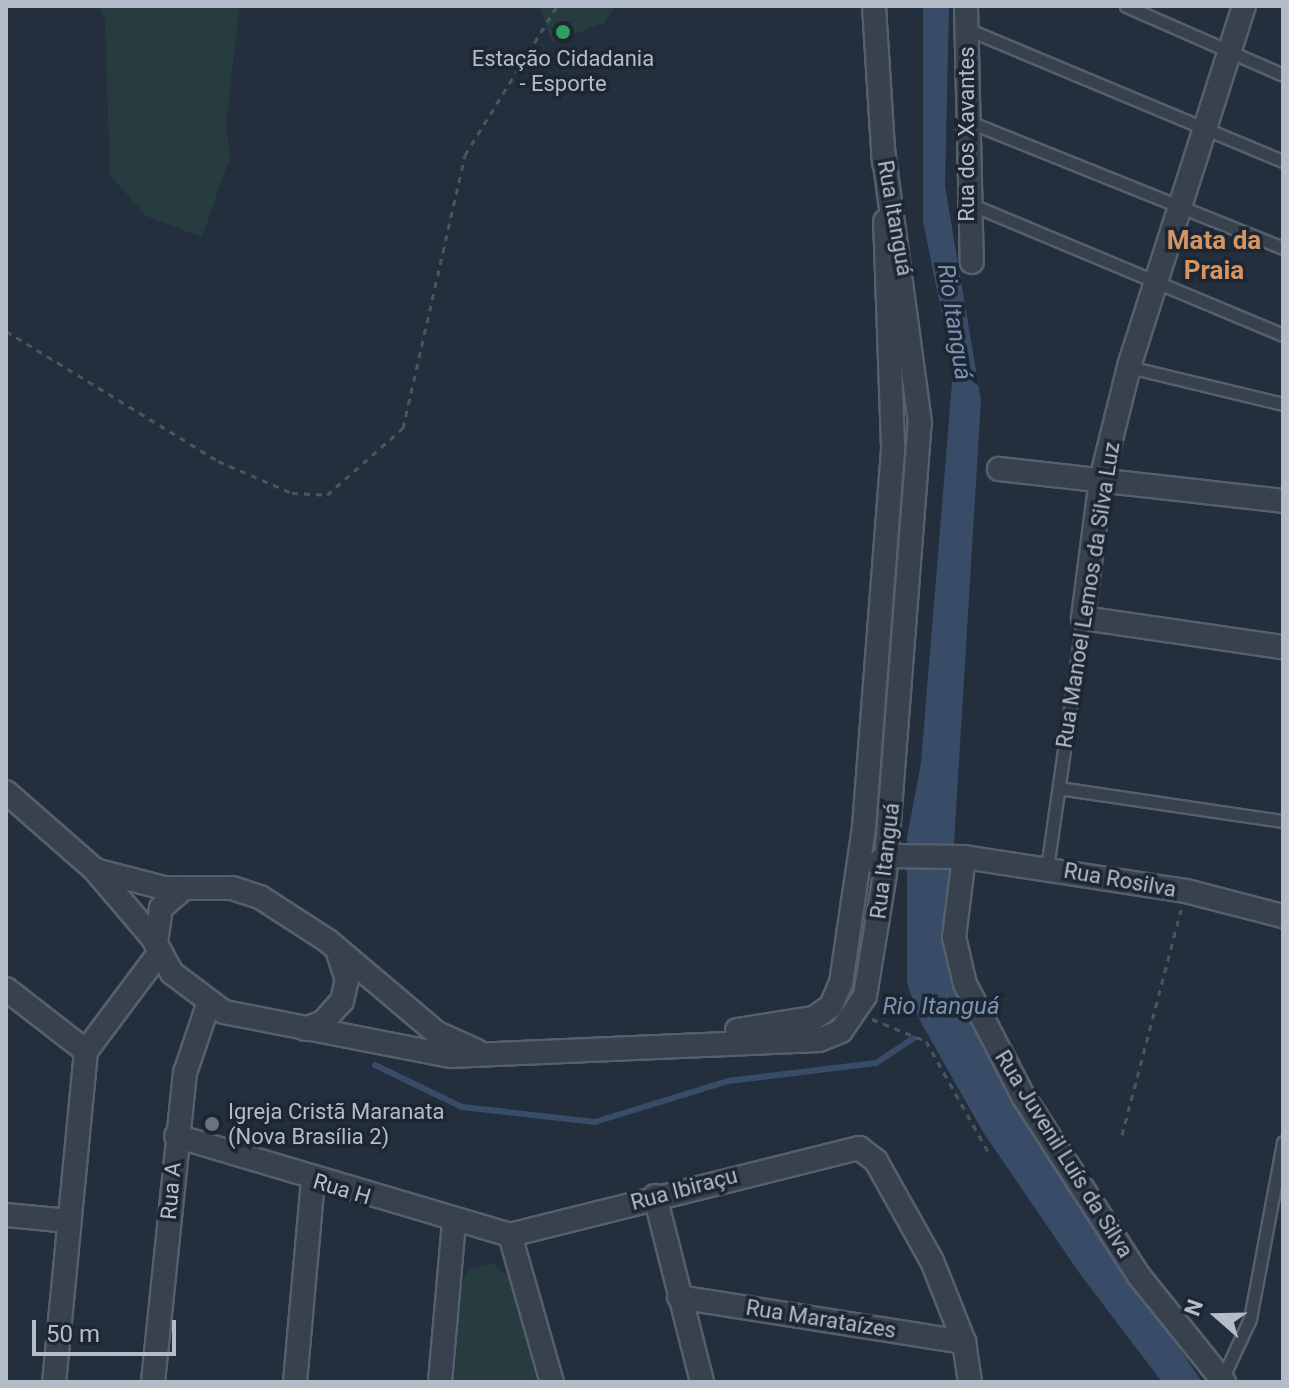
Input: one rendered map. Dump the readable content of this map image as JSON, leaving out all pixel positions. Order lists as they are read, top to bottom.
{
  "streets": {
    "street": [
      "Rua dos Xavantes",
      "Rua Itanguá",
      "Rua Manoel Lemos da Silva Luz",
      "Rua Rosilva",
      "Rua Juvenil Luís da Silva",
      "Rua H",
      "Rua Ibiraçu",
      "Rua A",
      "Rua Marataízes"
    ]
  },
  "crossings": [
    ["Rua Itanguá", "Rua Rosilva"],
    ["Rua Itanguá", "Rua A"],
    ["Rua Manoel Lemos da Silva Luz", "Rua Rosilva"],
    ["Rua Rosilva", "Rua Juvenil Luís da Silva"],
    ["Rua H", "Rua Ibiraçu"],
    ["Rua H", "Rua A"],
    ["Rua Ibiraçu", "Rua Marataízes"]
  ],
  "districts": ["Mata da Praia"],
  "water": ["Rio Itanguá"],
  "places": ["Estação Cidadania - Esporte", "Igreja Cristã Maranata (Nova Brasília 2)"],
  "scale_bar": "50 m",
  "north": "left"
}
